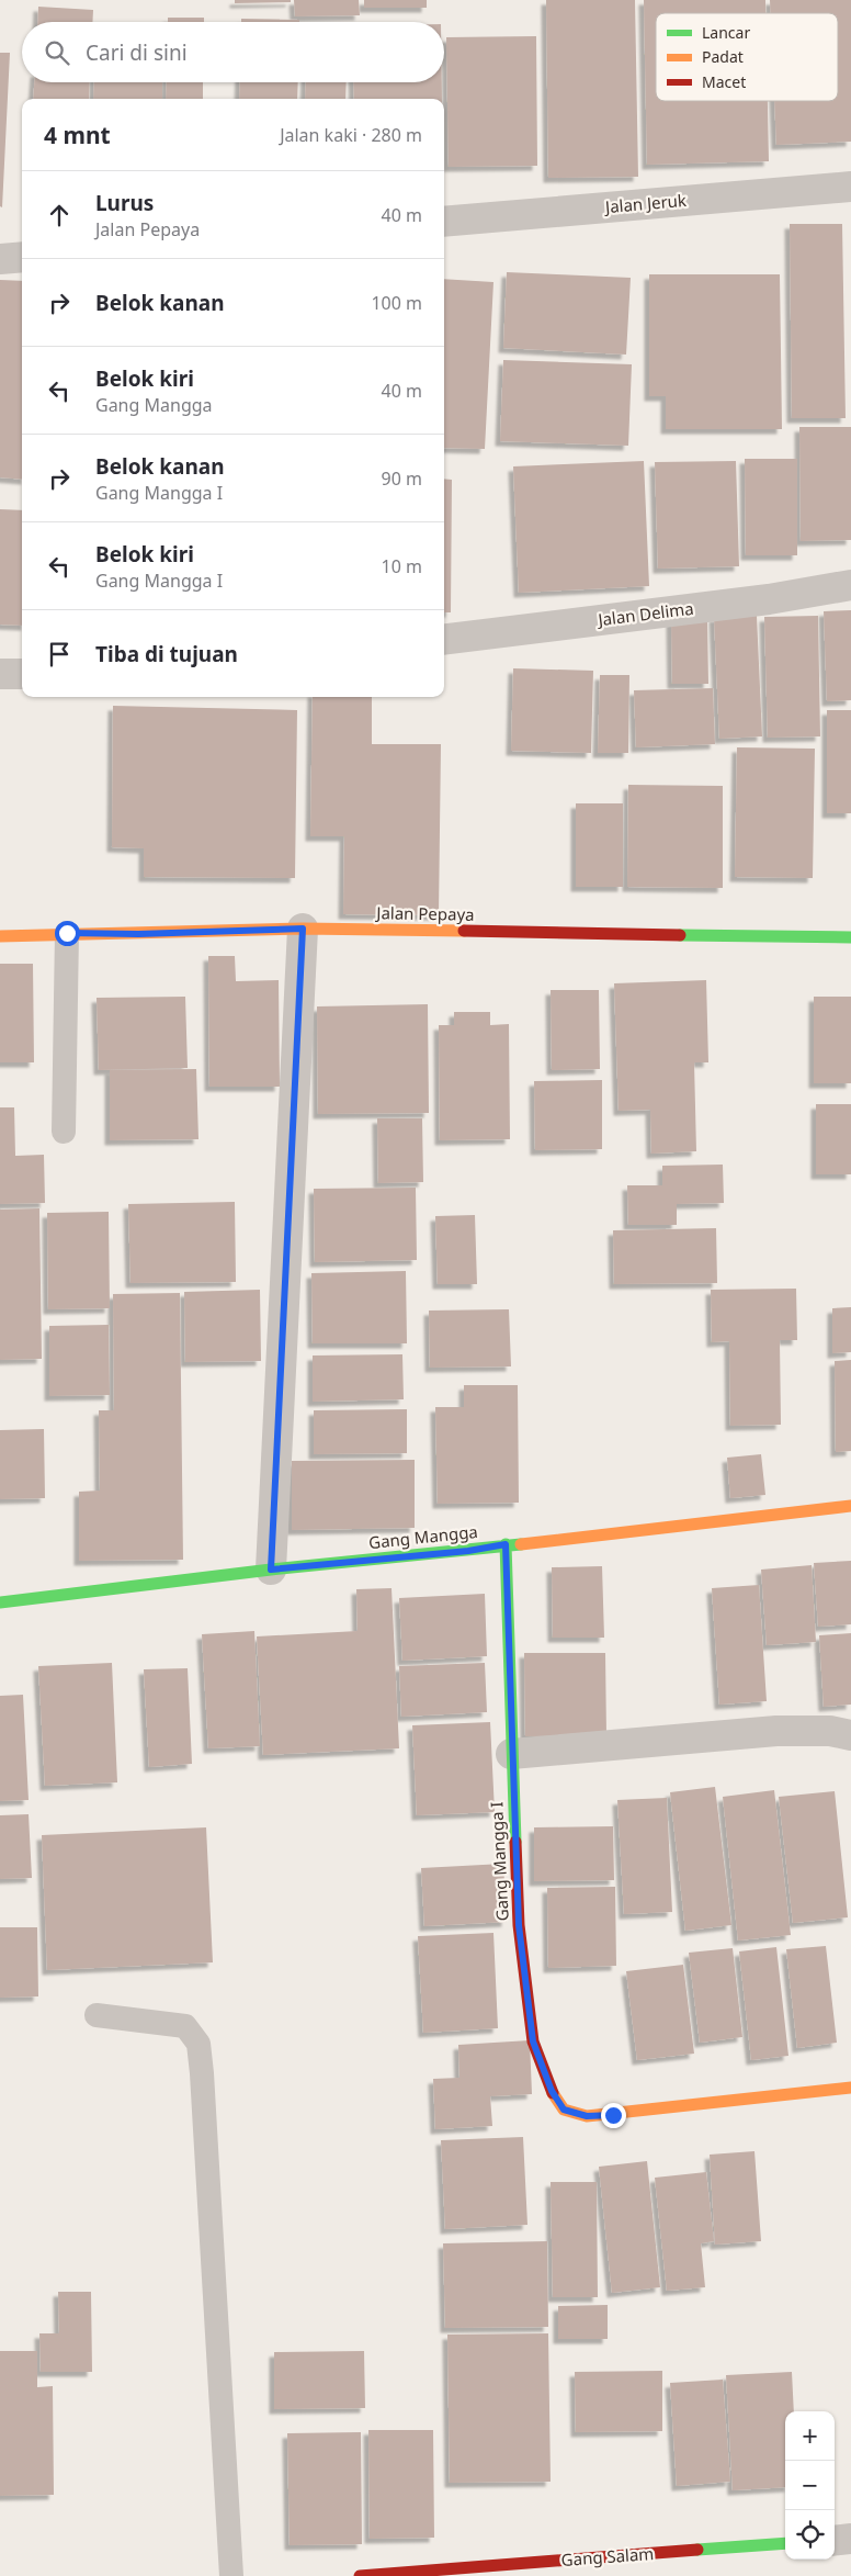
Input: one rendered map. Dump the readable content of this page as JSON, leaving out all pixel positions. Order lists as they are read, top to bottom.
{
  "streets": {
    "street": [
      "Jalan Jeruk",
      "Jalan Delima",
      "Jalan Pepaya",
      "Gang Mangga",
      "Gang Mangga I",
      "Gang Salam"
    ]
  },
  "crossings": [
    ["Gang Mangga", "Gang Mangga I"]
  ],
  "legend": ["Lancar", "Padat", "Macet"],
  "page": {
    "search": "Cari di sini",
    "heading": ["4 mnt", "Jalan kaki · 280 m"],
    "list": [
      ["Lurus", "Jalan Pepaya", "40 m"],
      ["Belok kanan", "100 m"],
      ["Belok kiri", "Gang Mangga", "40 m"],
      ["Belok kanan", "Gang Mangga I", "90 m"],
      ["Belok kiri", "Gang Mangga I", "10 m"],
      "Tiba di tujuan"
    ],
    "map_buttons": ["+", "−"]
  }
}
